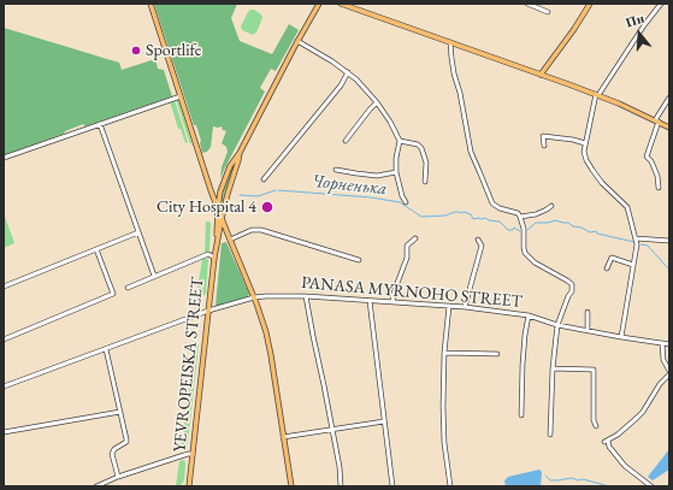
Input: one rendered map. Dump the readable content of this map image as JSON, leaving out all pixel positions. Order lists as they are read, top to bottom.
{
  "streets": {
    "main road": ["YEVROPEISKA STREET"],
    "street": ["PANASA MYRNOHO STREET"]
  },
  "crossings": [
    ["PANASA MYRNOHO STREET", "YEVROPEISKA STREET"]
  ],
  "water": ["Чорненька"],
  "places": ["Sportlife", "City Hospital 4"],
  "north": "top"
}
